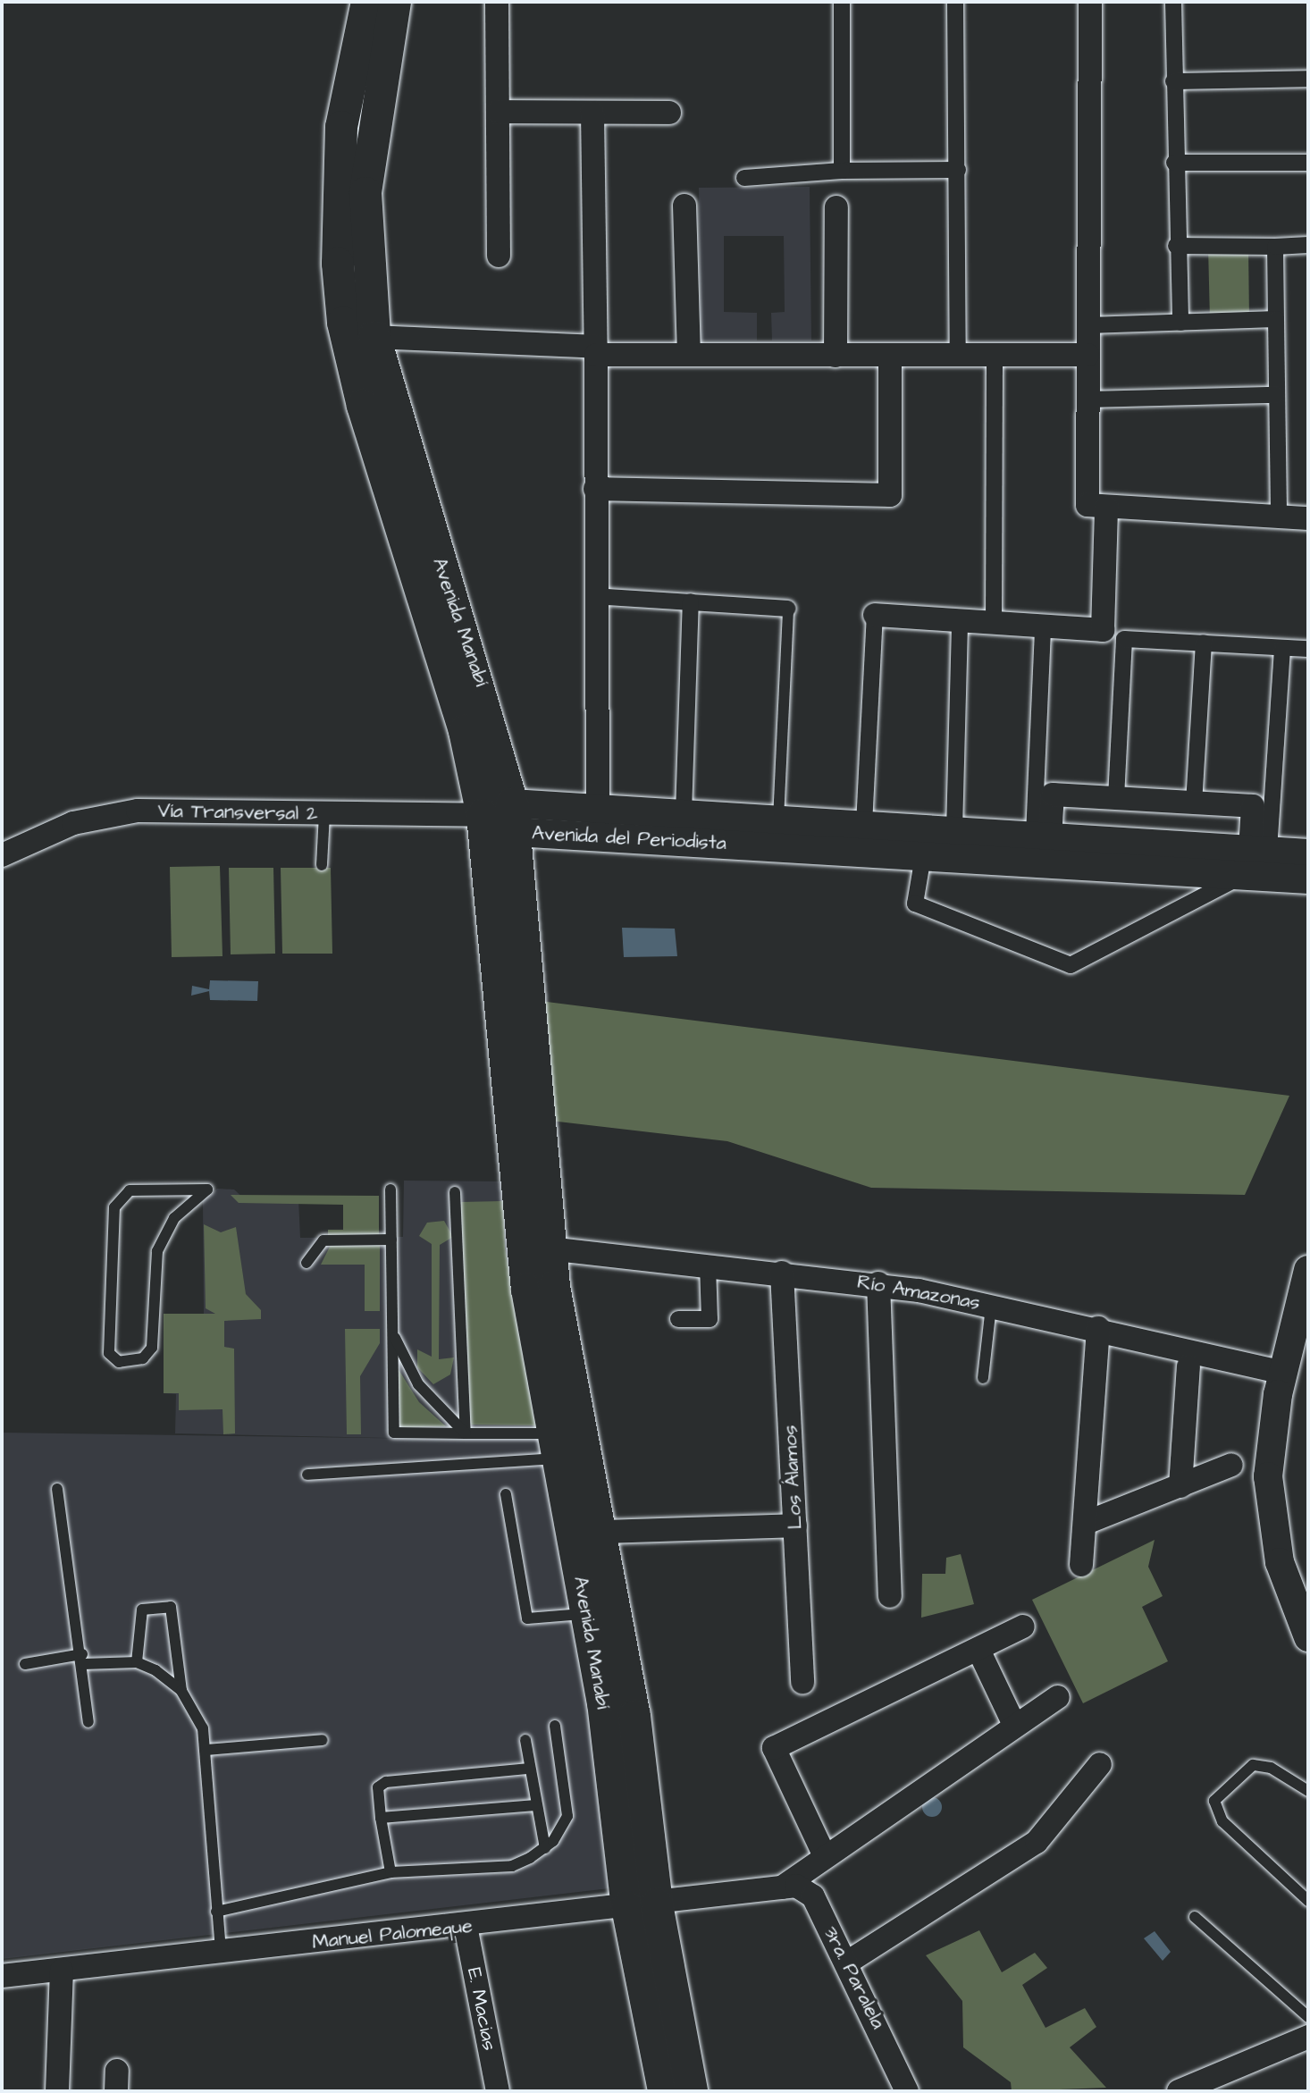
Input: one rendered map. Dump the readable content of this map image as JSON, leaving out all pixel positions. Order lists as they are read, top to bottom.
{
  "streets": {
    "main road": ["Avenida Manabí"],
    "street": [
      "Vía Transversal 2",
      "Avenida del Periodista",
      "Río Amazonas",
      "Los Álamos",
      "Manuel Palomeque",
      "3ra. Paralela",
      "E. Macias"
    ]
  },
  "crossings": [
    ["Avenida Manabí", "Vía Transversal 2"],
    ["Avenida Manabí", "Avenida del Periodista"],
    ["Avenida Manabí", "Río Amazonas"],
    ["Avenida Manabí", "Manuel Palomeque"],
    ["Vía Transversal 2", "Avenida del Periodista"],
    ["Río Amazonas", "Los Álamos"],
    ["Manuel Palomeque", "3ra. Paralela"],
    ["Manuel Palomeque", "E. Macias"]
  ]
}
